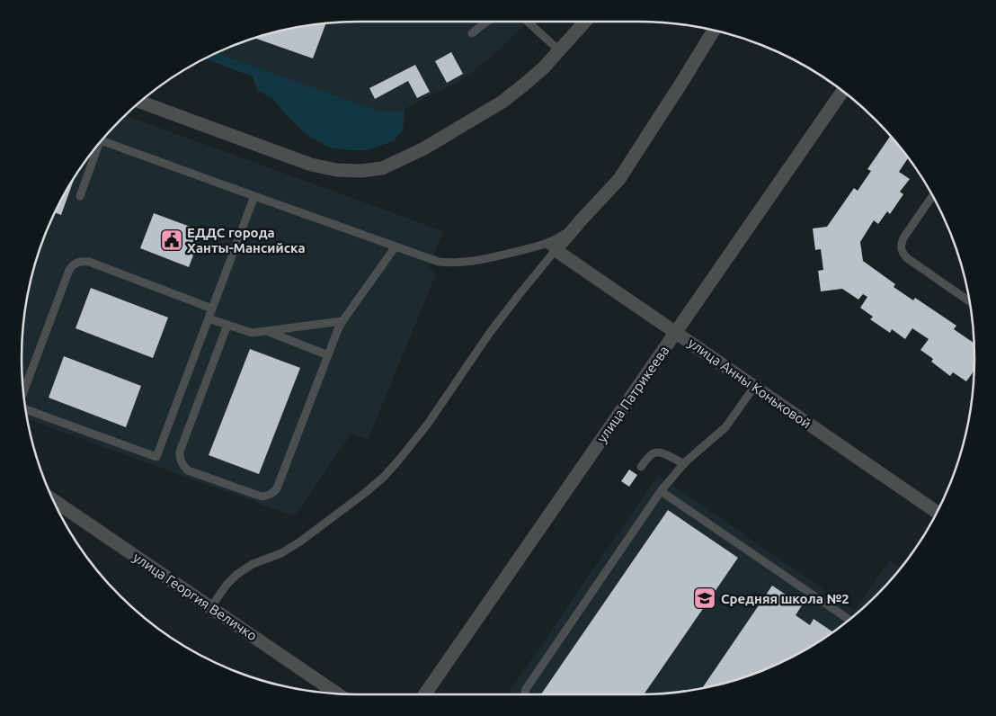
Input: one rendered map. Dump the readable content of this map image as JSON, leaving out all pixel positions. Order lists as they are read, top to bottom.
{
  "streets": {
    "street": ["улица Анны Коньковой", "улица Патрикеева", "улица Георгия Величко"]
  },
  "crossings": [
    ["улица Анны Коньковой", "улица Патрикеева"]
  ],
  "places": {
    "public building": ["ЕДДС города Ханты-Мансийска"],
    "school or university": ["Средняя школа №2"]
  }
}
